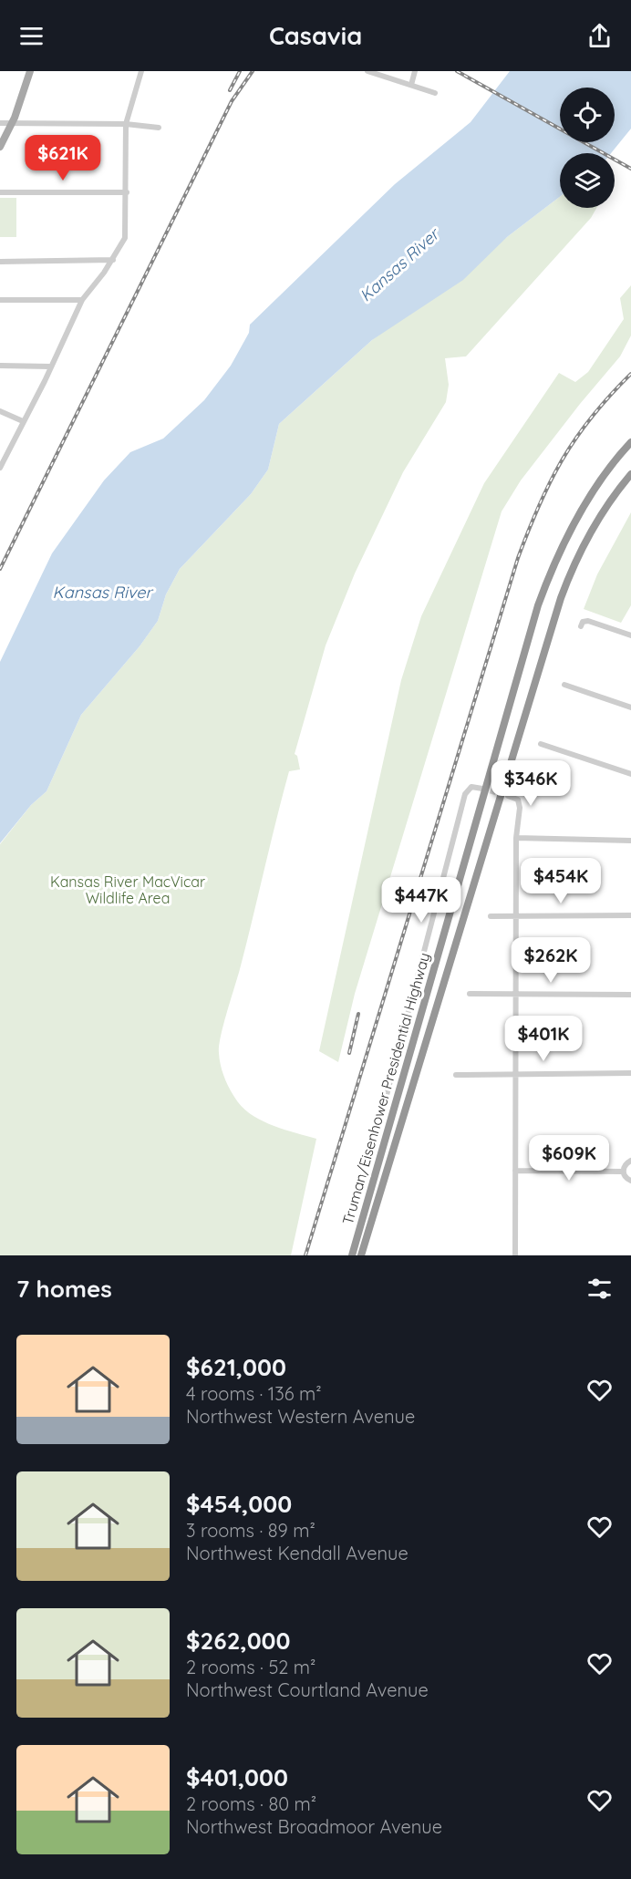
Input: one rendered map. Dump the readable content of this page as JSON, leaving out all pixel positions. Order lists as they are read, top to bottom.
{
  "streets": {
    "highway": ["Truman/Eisenhower Presidential Highway"]
  },
  "water": ["Kansas River"],
  "parks": ["Kansas River MacVicar Wildlife Area"],
  "page": {
    "header": "Casavia",
    "price": [
      "$621K",
      "$346K",
      "$454K",
      "$447K",
      "$262K",
      "$401K",
      "$609K"
    ],
    "heading": "7 homes",
    "list": [
      {
        "name": "$621,000",
        "note": "4 rooms · 136 m² · Northwest Western Avenue"
      },
      {
        "name": "$454,000",
        "note": "3 rooms · 89 m² · Northwest Kendall Avenue"
      },
      {
        "name": "$262,000",
        "note": "2 rooms · 52 m² · Northwest Courtland Avenue"
      },
      {
        "name": "$401,000",
        "note": "2 rooms · 80 m² · Northwest Broadmoor Avenue"
      }
    ]
  }
}
